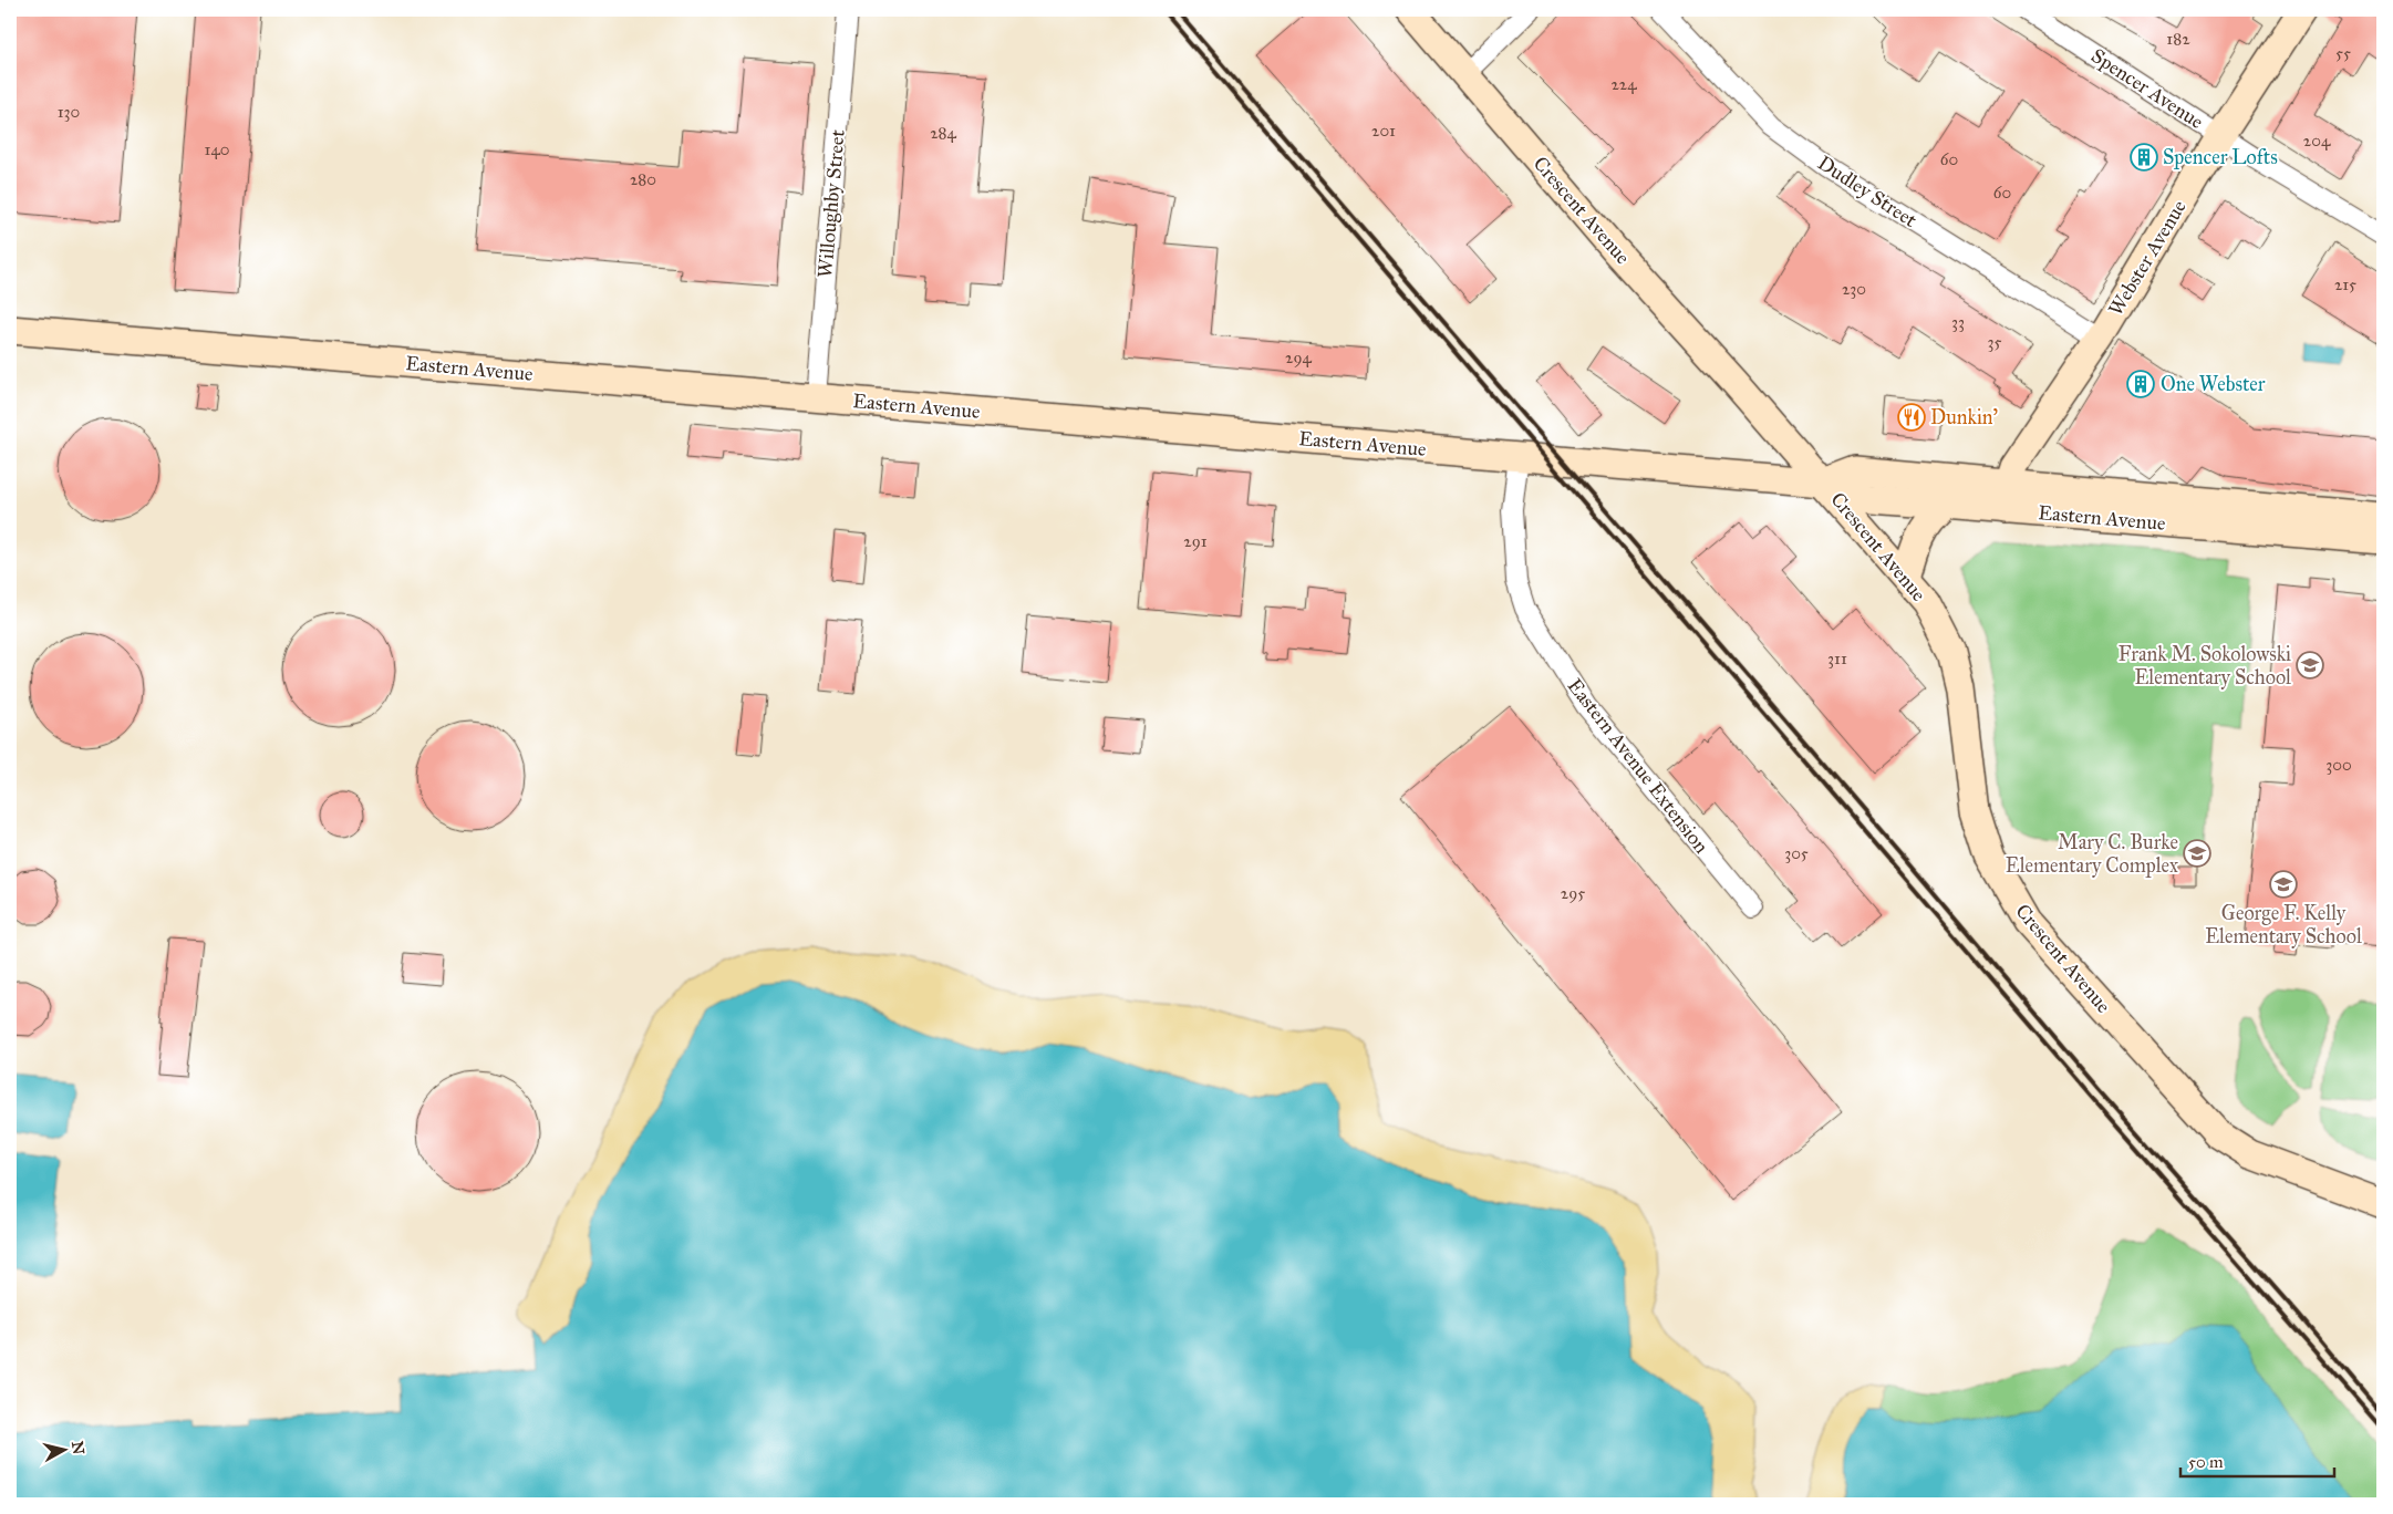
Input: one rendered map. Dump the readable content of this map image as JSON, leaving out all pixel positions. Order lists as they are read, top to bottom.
{
  "streets": {
    "main road": ["Crescent Avenue", "Webster Avenue", "Eastern Avenue"],
    "street": [
      "Spencer Avenue",
      "Dudley Street",
      "Willoughby Street",
      "Eastern Avenue Extension"
    ]
  },
  "crossings": [
    ["Spencer Avenue", "Webster Avenue"],
    ["Dudley Street", "Webster Avenue"],
    ["Willoughby Street", "Eastern Avenue"],
    ["Crescent Avenue", "Eastern Avenue"],
    ["Webster Avenue", "Eastern Avenue"],
    ["Eastern Avenue", "Eastern Avenue Extension"]
  ],
  "places": {
    "building": ["Spencer Lofts", "One Webster"],
    "restaurant": ["Dunkin'"],
    "school or university": ["Frank M. Sokolowski Elementary School", "Mary C. Burke Elementary Complex", "George F. Kelly Elementary School"]
  },
  "house_numbers": [
    "182",
    "55",
    "224",
    "130",
    "201",
    "284",
    "204",
    "140",
    "60",
    "280",
    "60",
    "215",
    "230",
    "33",
    "35",
    "294",
    "291",
    "311",
    "300",
    "305",
    "295"
  ],
  "scale_bar": "50 m",
  "north": "right"
}
